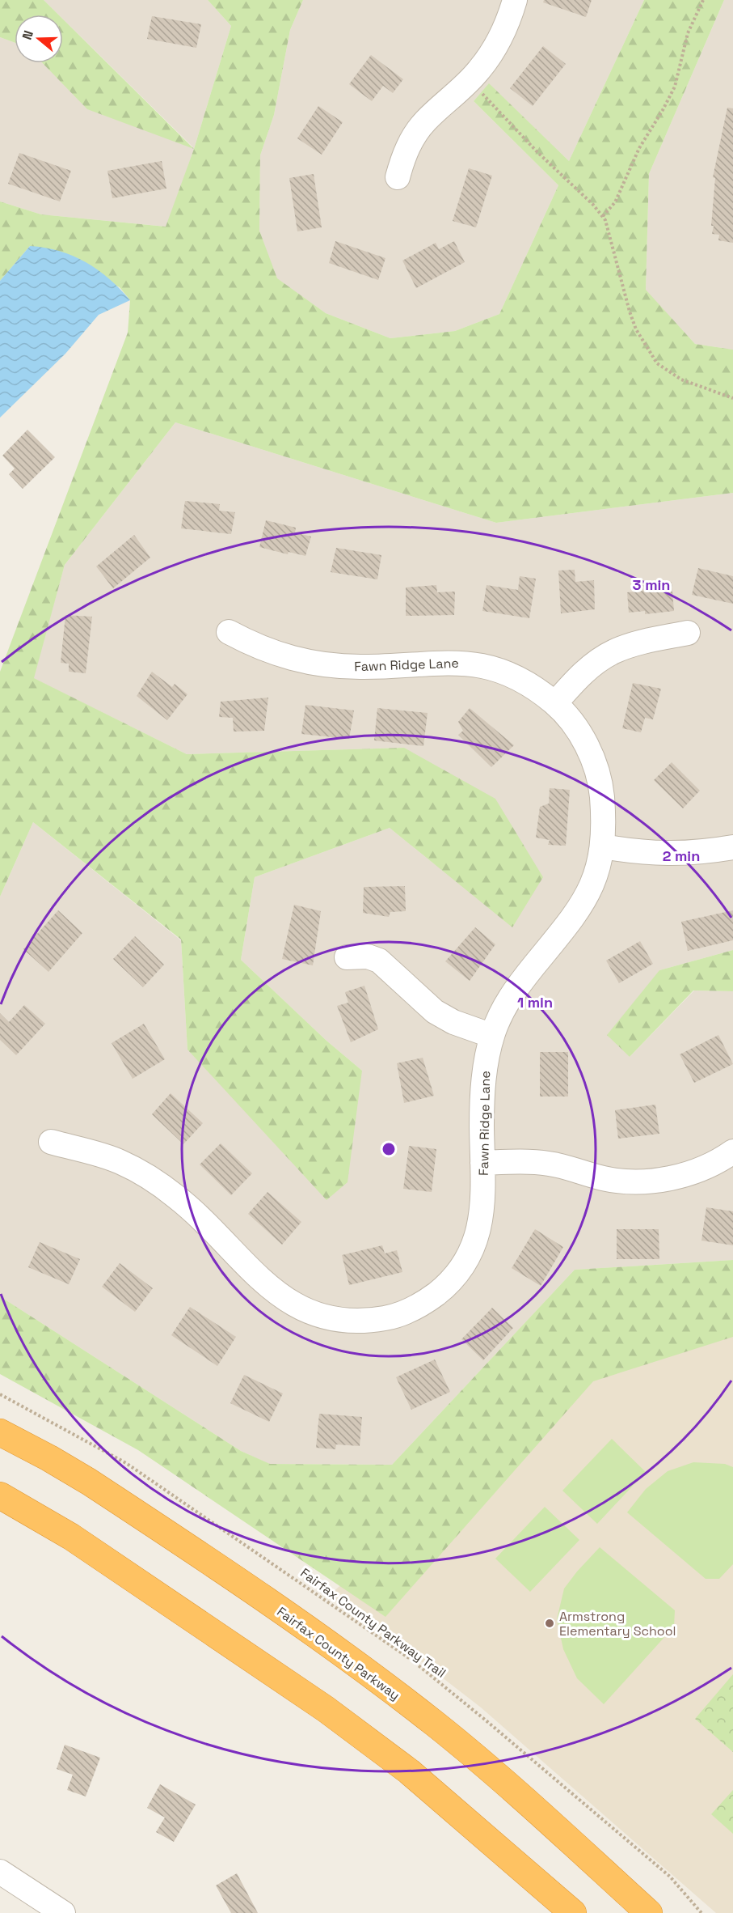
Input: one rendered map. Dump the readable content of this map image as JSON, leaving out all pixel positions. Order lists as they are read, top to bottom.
{
  "streets": {
    "highway": ["Fairfax County Parkway"],
    "street": ["Fawn Ridge Lane"],
    "path": ["Fairfax County Parkway Trail"]
  },
  "places": ["Armstrong Elementary School"],
  "north": "left",
  "rings": ["3 min", "2 min", "1 min"]
}
